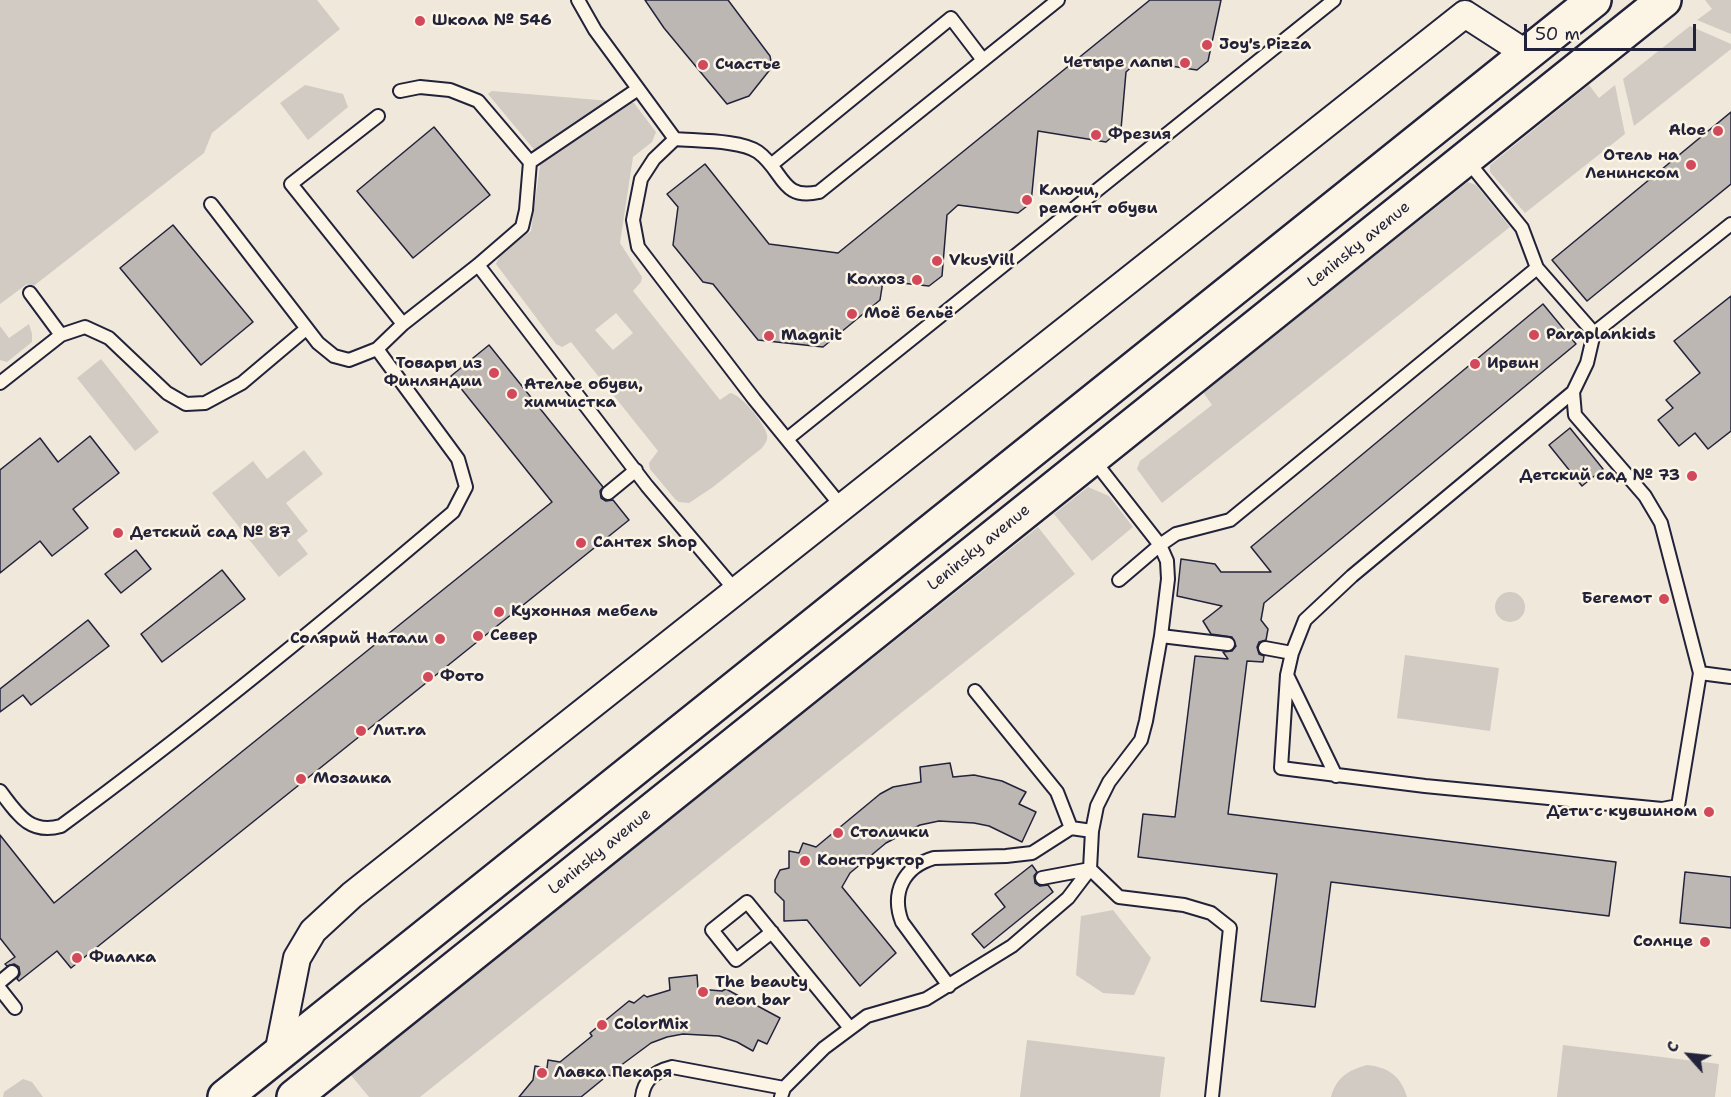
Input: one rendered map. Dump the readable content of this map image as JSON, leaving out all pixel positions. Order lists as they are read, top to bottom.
{
  "streets": {
    "main road": ["Leninsky avenue"]
  },
  "places": [
    "Школа № 546",
    "Joy's Pizza",
    "Четыре лапы",
    "Счастье",
    "Aloe",
    "Фрезия",
    "Отель на Ленинском",
    "Ключи, ремонт обуви",
    "VkusVill",
    "Колхоз",
    "Моё бельё",
    "Paraplankids",
    "Magnit",
    "Ирвин",
    "Товары из Финляндии",
    "Ателье обуви, химчистка",
    "Детский сад № 73",
    "Детский сад № 87",
    "Сантех Shop",
    "Бегемот",
    "Кухонная мебель",
    "Север",
    "Солярий Натали",
    "Фото",
    "Лит.ra",
    "Мозаика",
    "Дети с кувшином",
    "Столички",
    "Конструктор",
    "Солнце",
    "Фиалка",
    "The beauty neon bar",
    "ColorMix",
    "Лавка Пекаря"
  ],
  "scale_bar": "50 m",
  "north": "top left"
}
